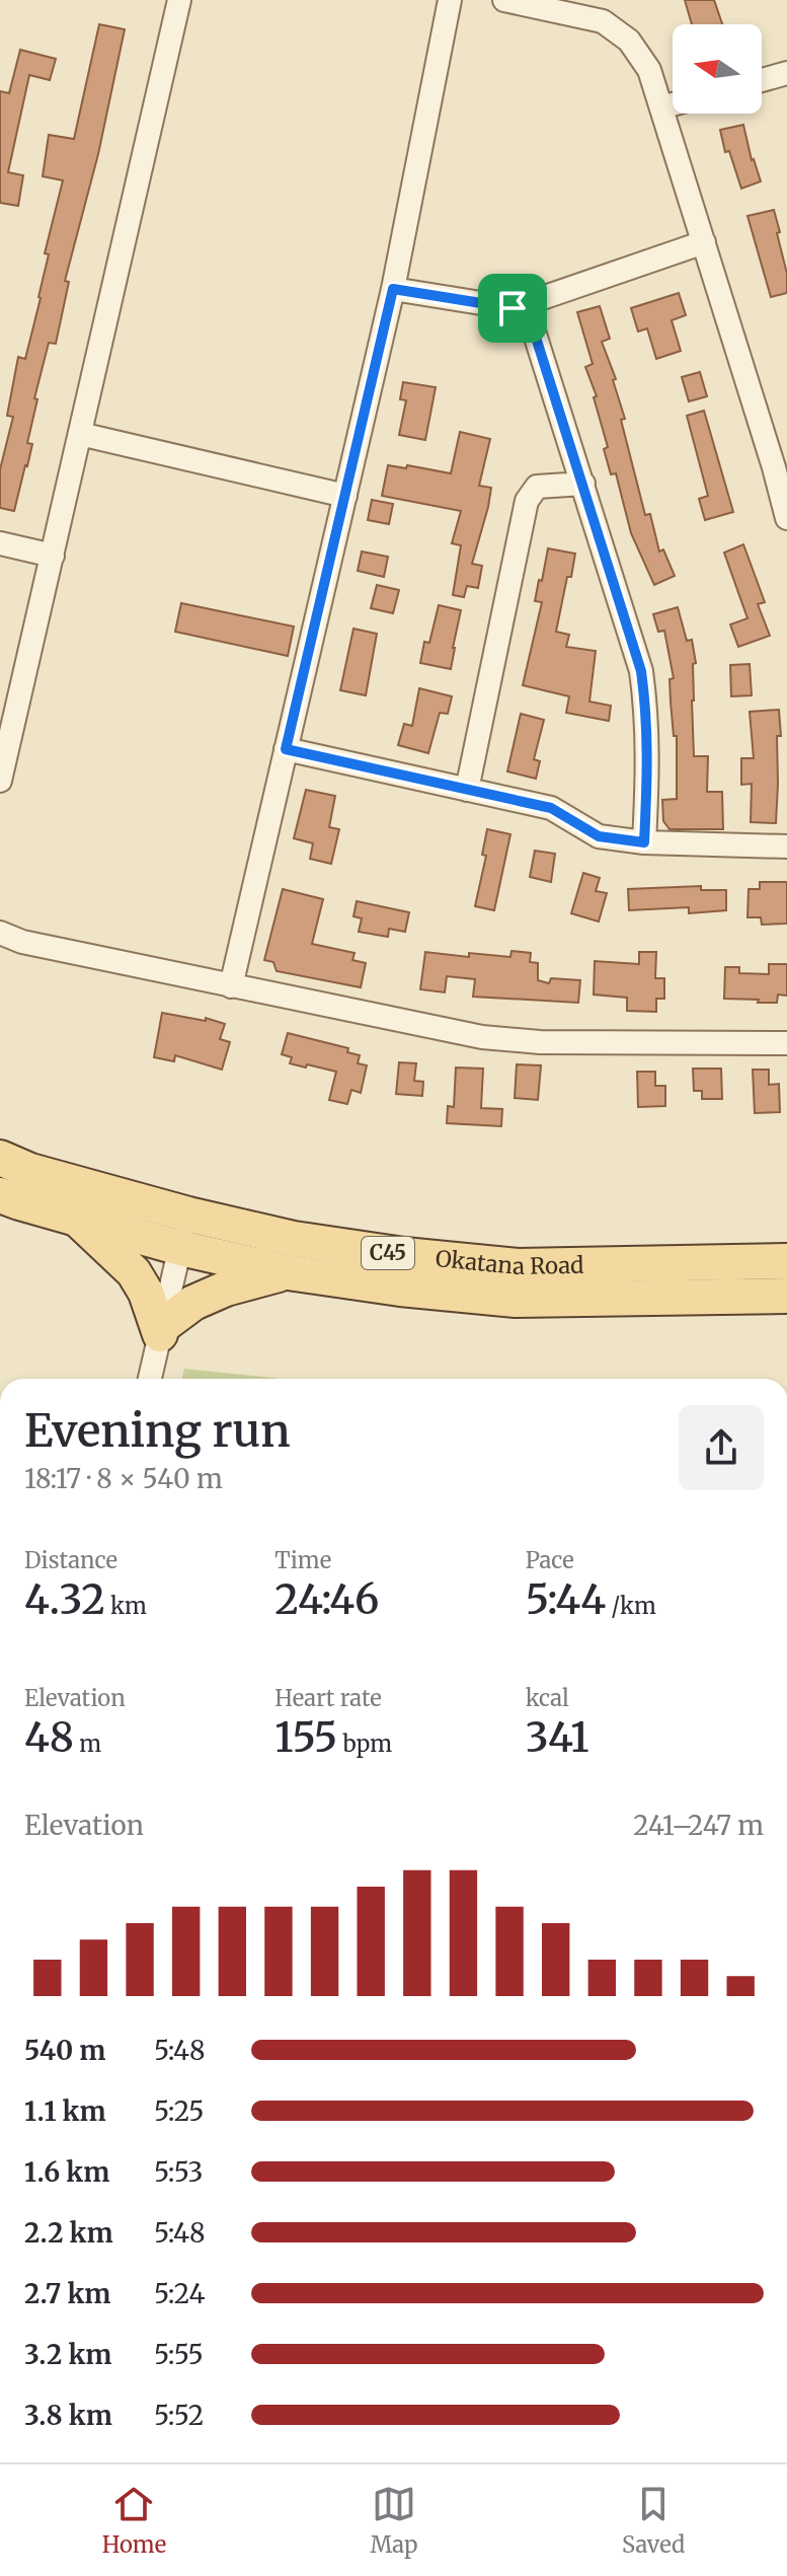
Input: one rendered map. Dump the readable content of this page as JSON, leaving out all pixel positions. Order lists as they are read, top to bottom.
{
  "streets": {
    "main road": ["C45", "Okatana Road"]
  },
  "north": "left",
  "page": {
    "heading": ["Evening run", "18:17 · 8 × 540 m"],
    "stats": [
      ["Distance", "4.32 km"],
      ["Time", "24:46"],
      ["Pace", "5:44 /km"],
      ["Elevation", "48 m"],
      ["Heart rate", "155 bpm"],
      ["kcal", "341"]
    ],
    "chart": ["Elevation", "241–247 m"],
    "list": [
      {
        "name": "540 m",
        "note": "5:48"
      },
      {
        "name": "1.1 km",
        "note": "5:25"
      },
      {
        "name": "1.6 km",
        "note": "5:53"
      },
      {
        "name": "2.2 km",
        "note": "5:48"
      },
      {
        "name": "2.7 km",
        "note": "5:24"
      },
      {
        "name": "3.2 km",
        "note": "5:55"
      },
      {
        "name": "3.8 km",
        "note": "5:52"
      }
    ],
    "tabs": ["Home", "Map", "Saved"]
  }
}
